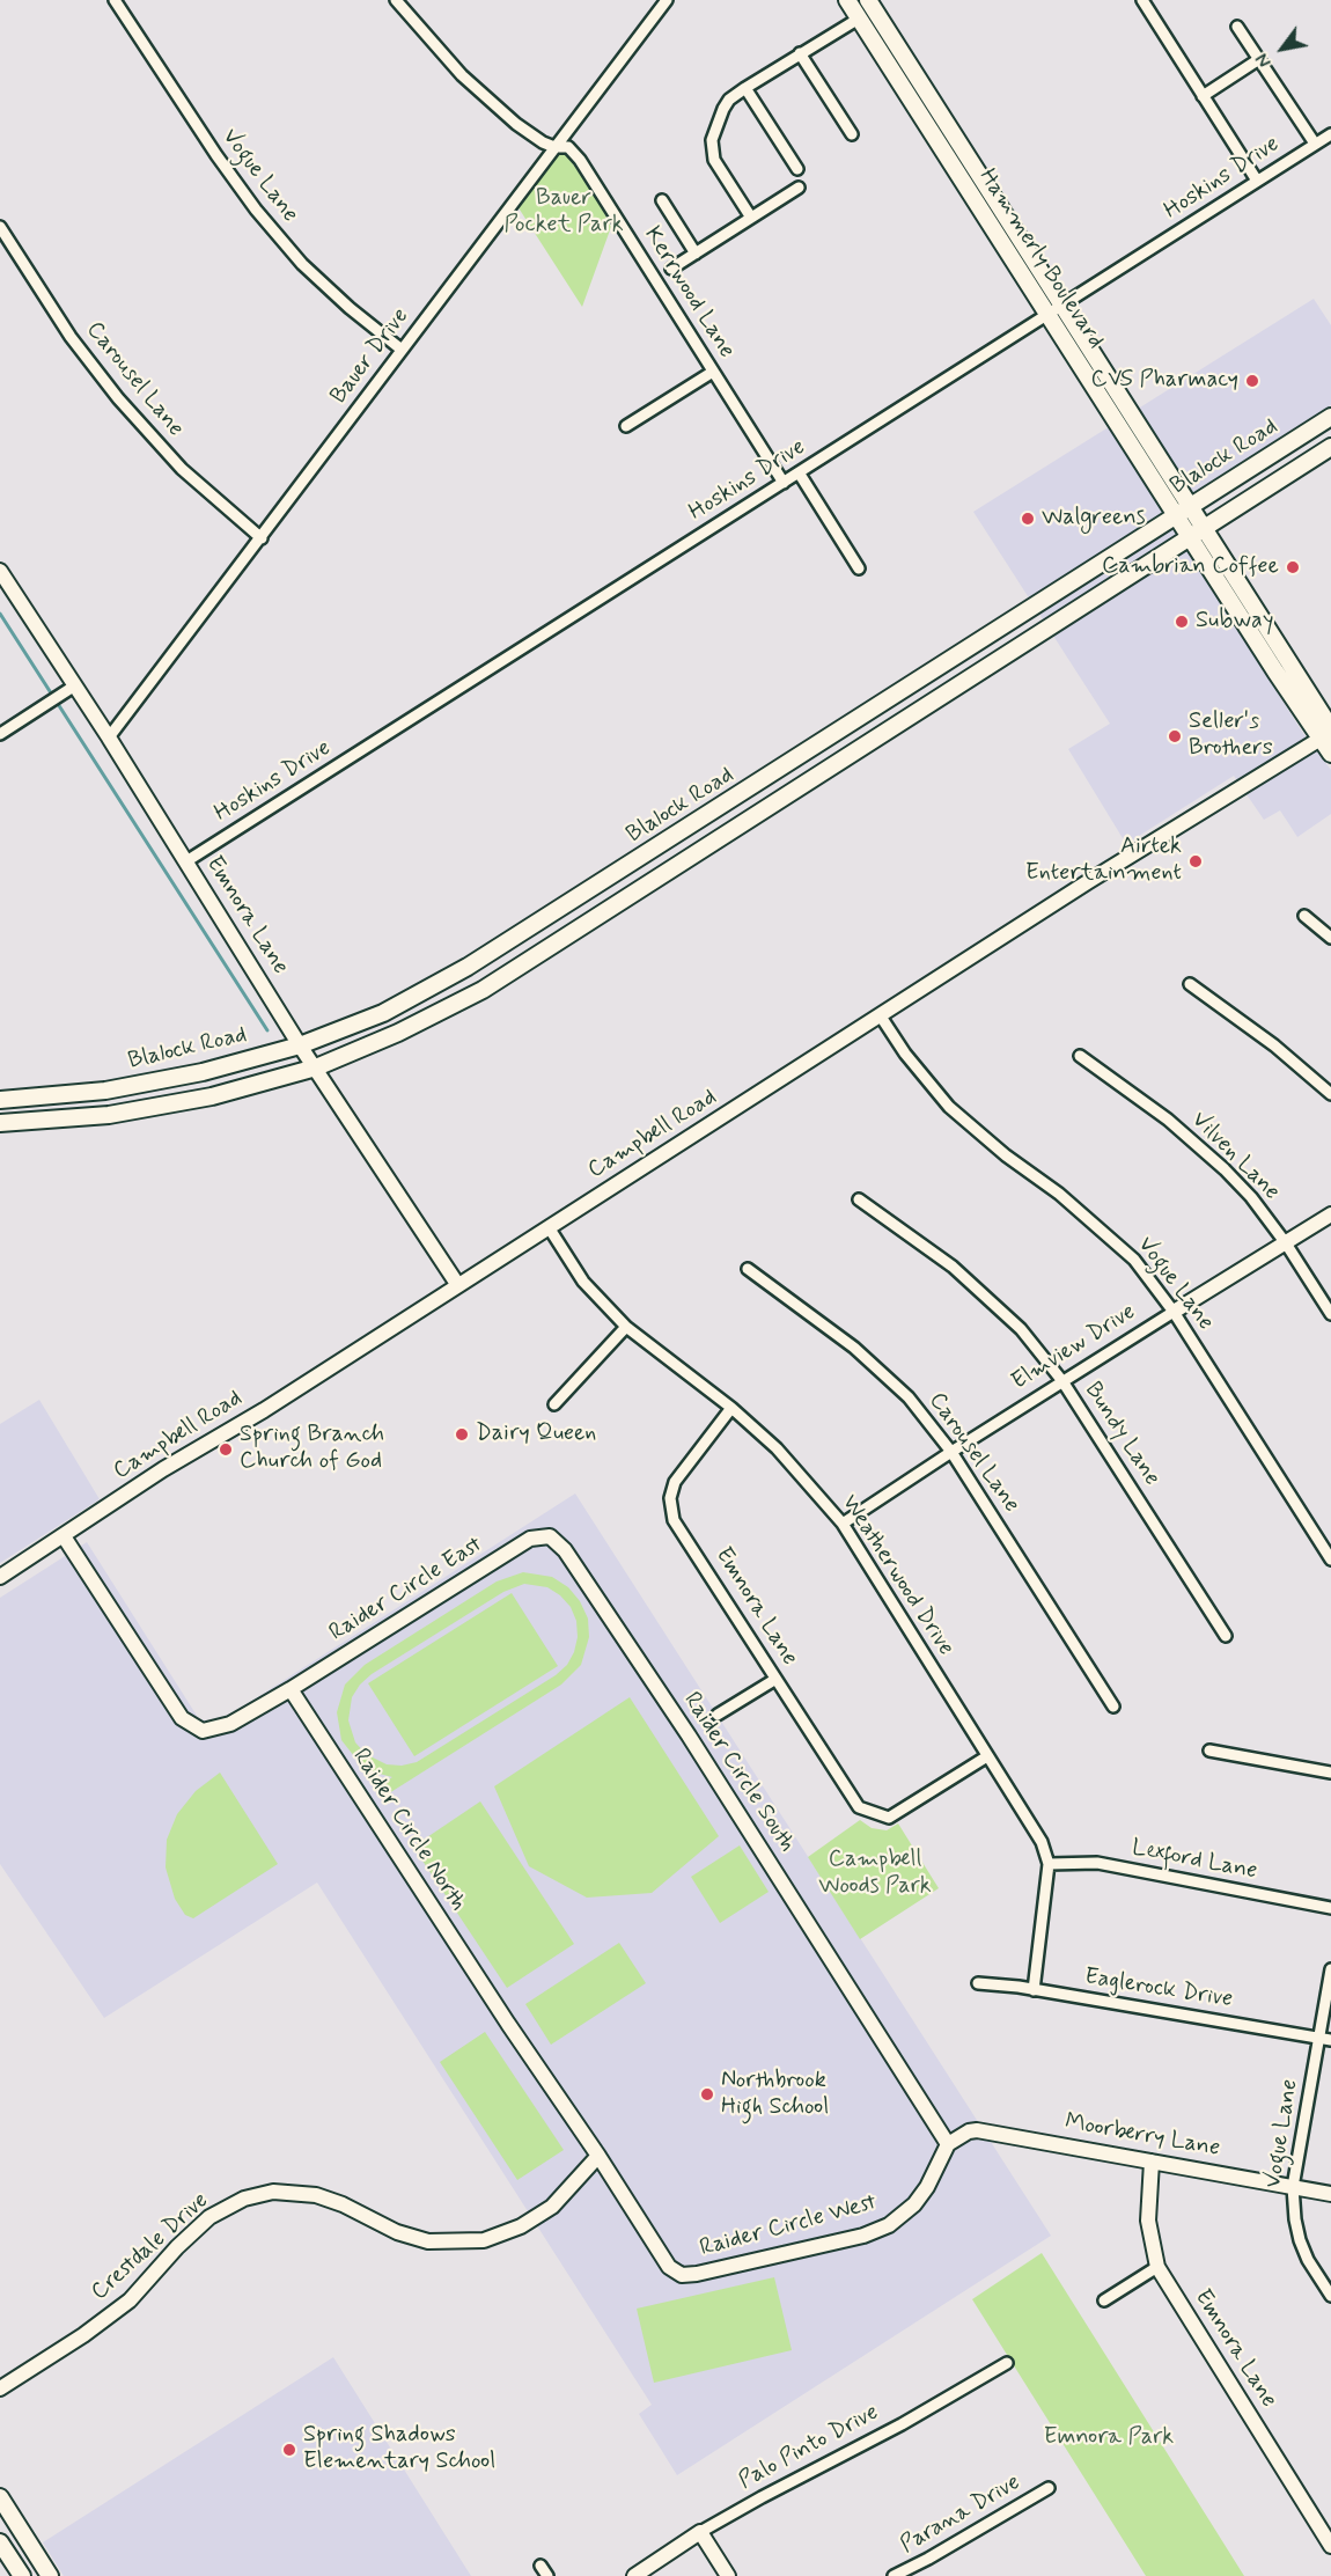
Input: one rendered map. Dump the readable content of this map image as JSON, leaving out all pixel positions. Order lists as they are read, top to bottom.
{
  "streets": {
    "main road": ["Hammerly Boulevard", "Blalock Road"],
    "street": [
      "Vogue Lane",
      "Hoskins Drive",
      "Kerrwood Lane",
      "Bauer Drive",
      "Carousel Lane",
      "Emnora Lane",
      "Campbell Road",
      "Vilven Lane",
      "Elmview Drive",
      "Bundy Lane",
      "Weatherwood Drive",
      "Raider Circle East",
      "Raider Circle South",
      "Raider Circle North",
      "Lexford Lane",
      "Eaglerock Drive",
      "Moorberry Lane",
      "Raider Circle West",
      "Crestdale Drive",
      "Palo Pinto Drive",
      "Parana Drive"
    ]
  },
  "crossings": [
    ["Vogue Lane", "Bauer Drive"],
    ["Vogue Lane", "Campbell Road"],
    ["Vogue Lane", "Elmview Drive"],
    ["Vogue Lane", "Eaglerock Drive"],
    ["Vogue Lane", "Moorberry Lane"],
    ["Hoskins Drive", "Hammerly Boulevard"],
    ["Hoskins Drive", "Kerrwood Lane"],
    ["Hoskins Drive", "Emnora Lane"],
    ["Hammerly Boulevard", "Blalock Road"],
    ["Hammerly Boulevard", "Campbell Road"],
    ["Kerrwood Lane", "Bauer Drive"],
    ["Bauer Drive", "Carousel Lane"],
    ["Bauer Drive", "Emnora Lane"],
    ["Carousel Lane", "Elmview Drive"],
    ["Blalock Road", "Emnora Lane"],
    ["Emnora Lane", "Campbell Road"],
    ["Emnora Lane", "Weatherwood Drive"],
    ["Emnora Lane", "Moorberry Lane"],
    ["Campbell Road", "Weatherwood Drive"],
    ["Vilven Lane", "Elmview Drive"],
    ["Elmview Drive", "Bundy Lane"],
    ["Elmview Drive", "Weatherwood Drive"],
    ["Weatherwood Drive", "Lexford Lane"],
    ["Weatherwood Drive", "Eaglerock Drive"],
    ["Raider Circle East", "Raider Circle South"],
    ["Raider Circle East", "Raider Circle North"],
    ["Raider Circle South", "Moorberry Lane"],
    ["Raider Circle South", "Raider Circle West"],
    ["Raider Circle North", "Raider Circle West"],
    ["Raider Circle North", "Crestdale Drive"],
    ["Moorberry Lane", "Raider Circle West"]
  ],
  "parks": ["Bauer Pocket Park", "Campbell Woods Park", "Emnora Park"],
  "places": [
    "CVS Pharmacy",
    "Walgreens",
    "Cambrian Coffee",
    "Subway",
    "Seller's Brothers",
    "Airtek Entertainment",
    "Dairy Queen",
    "Spring Branch Church of God",
    "Northbrook High School",
    "Spring Shadows Elementary School"
  ],
  "north": "bottom left"
}
